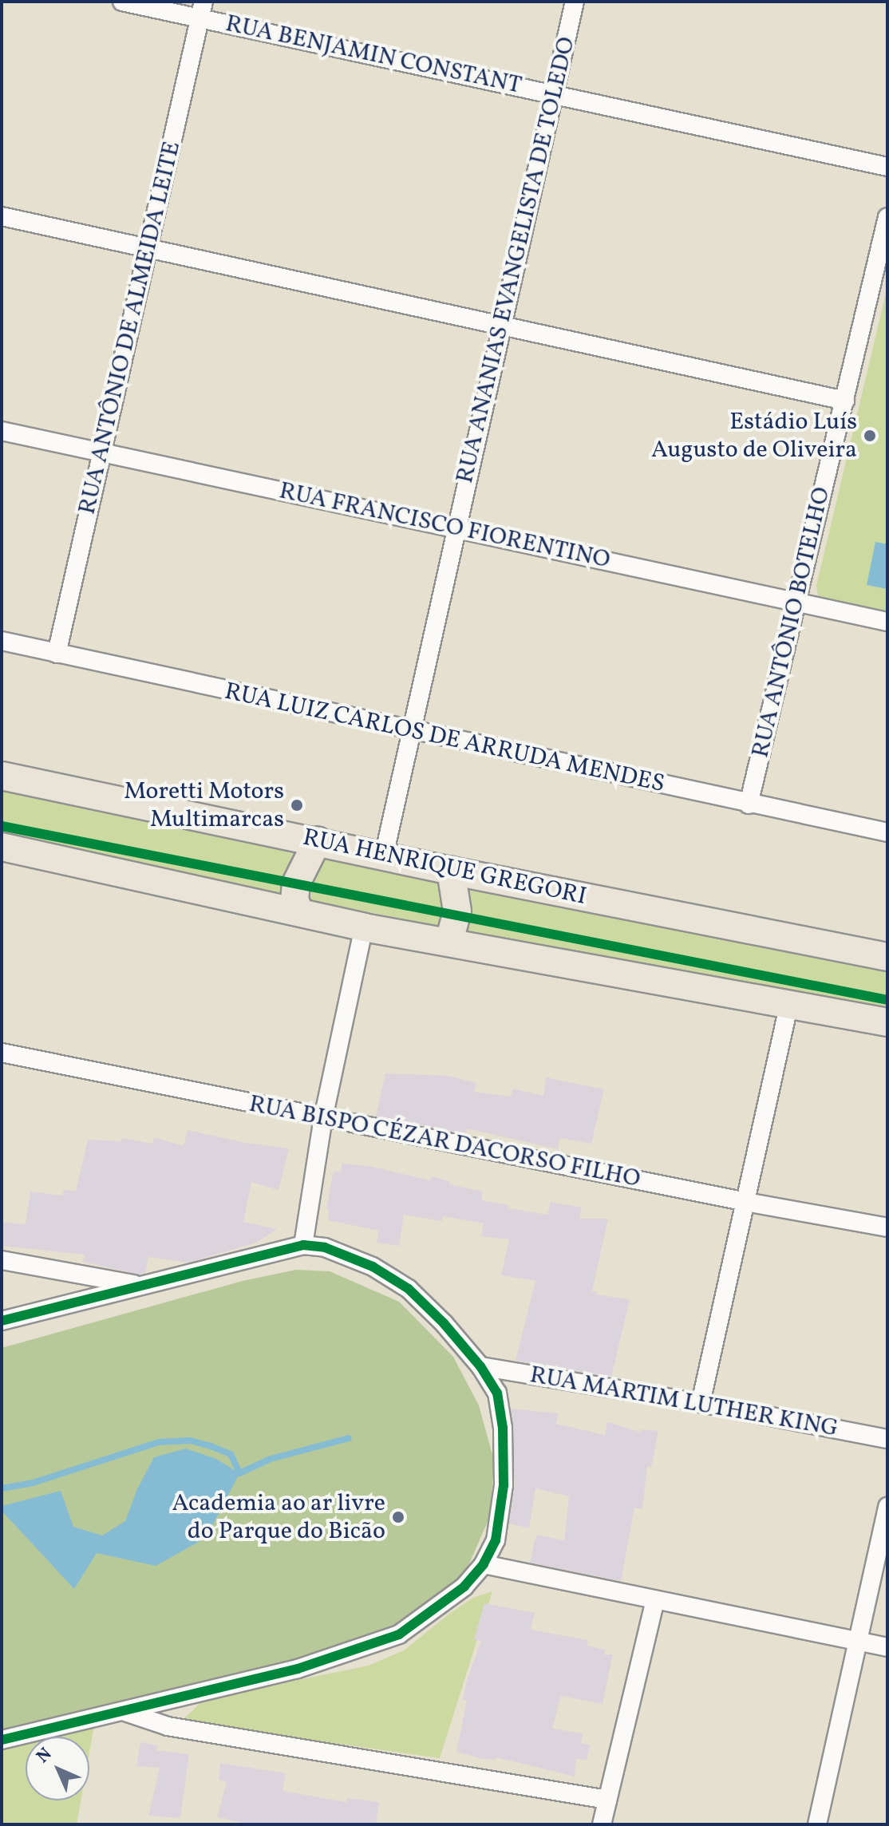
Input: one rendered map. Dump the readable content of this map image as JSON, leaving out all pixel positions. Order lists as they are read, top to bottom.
{
  "streets": {
    "main road": ["RUA HENRIQUE GREGORI"],
    "street": [
      "RUA BENJAMIN CONSTANT",
      "RUA ANANIAS EVANGELISTA DE TOLEDO",
      "RUA ANTÔNIO DE ALMEIDA LEITE",
      "RUA FRANCISCO FIORENTINO",
      "RUA ANTÔNIO BOTELHO",
      "RUA LUIZ CARLOS DE ARRUDA MENDES",
      "RUA BISPO CÉZAR DACORSO FILHO",
      "RUA MARTIM LUTHER KING"
    ]
  },
  "crossings": [
    ["RUA BENJAMIN CONSTANT", "RUA ANANIAS EVANGELISTA DE TOLEDO"],
    ["RUA BENJAMIN CONSTANT", "RUA ANTÔNIO DE ALMEIDA LEITE"],
    ["RUA ANANIAS EVANGELISTA DE TOLEDO", "RUA FRANCISCO FIORENTINO"],
    ["RUA ANANIAS EVANGELISTA DE TOLEDO", "RUA LUIZ CARLOS DE ARRUDA MENDES"],
    ["RUA ANANIAS EVANGELISTA DE TOLEDO", "RUA HENRIQUE GREGORI"],
    ["RUA ANTÔNIO DE ALMEIDA LEITE", "RUA FRANCISCO FIORENTINO"],
    ["RUA ANTÔNIO DE ALMEIDA LEITE", "RUA LUIZ CARLOS DE ARRUDA MENDES"],
    ["RUA FRANCISCO FIORENTINO", "RUA ANTÔNIO BOTELHO"],
    ["RUA ANTÔNIO BOTELHO", "RUA LUIZ CARLOS DE ARRUDA MENDES"]
  ],
  "places": ["Estádio Luís Augusto de Oliveira", "Moretti Motors Multimarcas", "Academia ao ar livre do Parque do Bicão"],
  "north": "top left"
}
